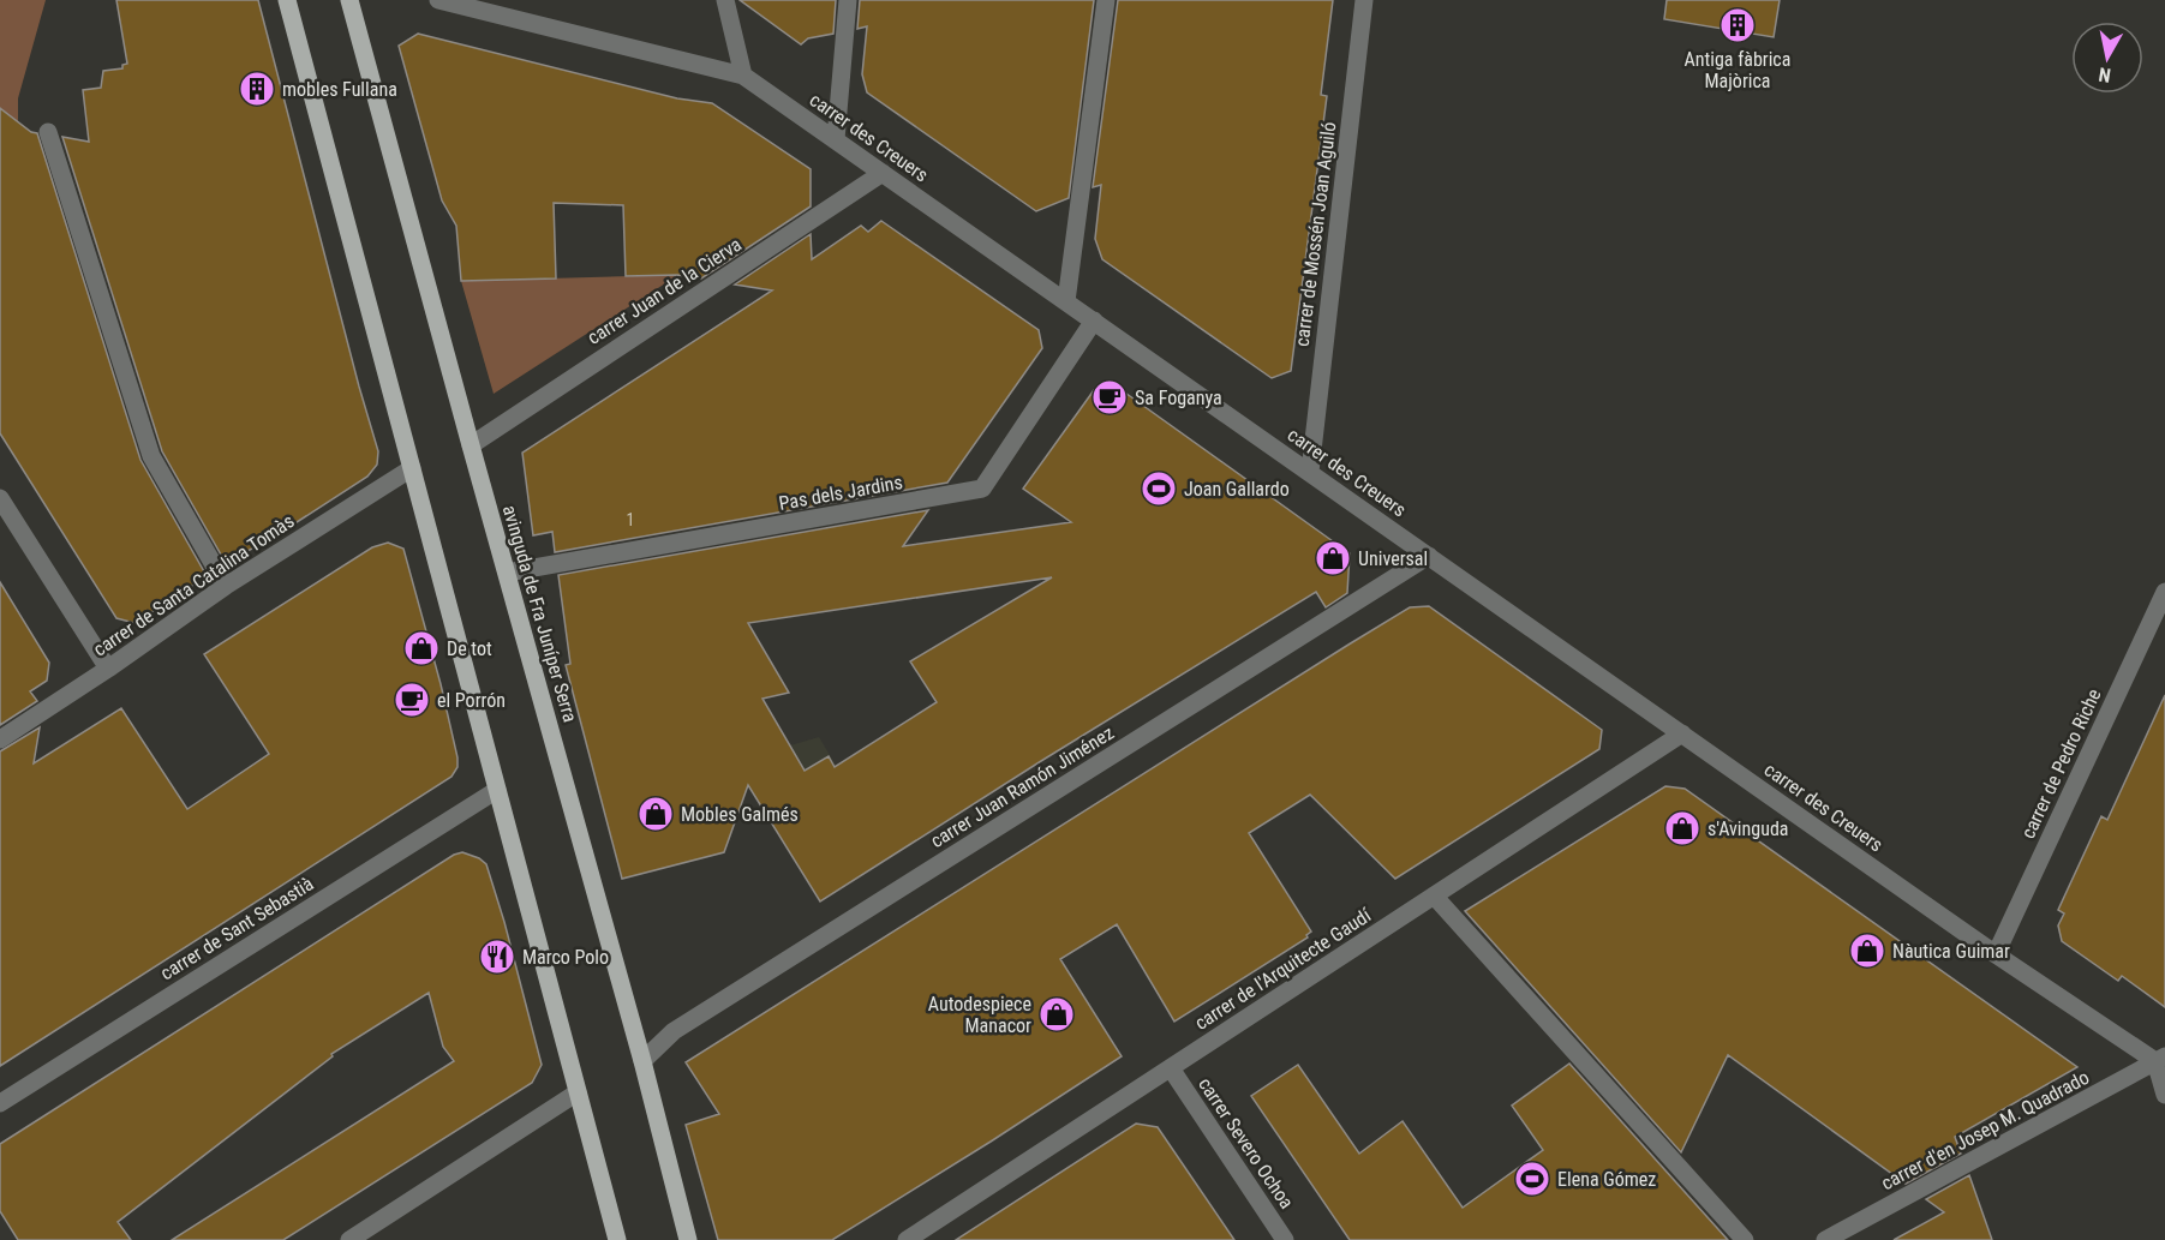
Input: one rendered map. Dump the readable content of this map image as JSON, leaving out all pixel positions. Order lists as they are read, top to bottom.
{
  "streets": {
    "main road": ["avinguda de Fra Juníper Serra"],
    "street": [
      "carrer des Creuers",
      "carrer de Mossén Joan Aguiló",
      "carrer Juan de la Cierva",
      "Pas dels Jardins",
      "carrer de Santa Catalina Tomàs",
      "carrer de Pedro Riche",
      "carrer Juan Ramón Jiménez",
      "carrer de Sant Sebastià",
      "carrer de l'Arquitecte Gaudí",
      "carrer d'en Josep M. Quadrado",
      "carrer Severo Ochoa"
    ]
  },
  "crossings": [
    ["carrer des Creuers", "carrer de Mossén Joan Aguiló"],
    ["carrer des Creuers", "carrer Juan de la Cierva"],
    ["carrer des Creuers", "Pas dels Jardins"],
    ["carrer des Creuers", "carrer de Pedro Riche"],
    ["carrer des Creuers", "carrer Juan Ramón Jiménez"],
    ["carrer des Creuers", "carrer de l'Arquitecte Gaudí"],
    ["carrer des Creuers", "carrer d'en Josep M. Quadrado"],
    ["carrer Juan de la Cierva", "avinguda de Fra Juníper Serra"],
    ["Pas dels Jardins", "avinguda de Fra Juníper Serra"],
    ["avinguda de Fra Juníper Serra", "carrer Juan Ramón Jiménez"],
    ["carrer de l'Arquitecte Gaudí", "carrer Severo Ochoa"]
  ],
  "places": {
    "building": ["Antiga fàbrica Majòrica", "mobles Fullana"],
    "cafe": ["Sa Foganya", "el Porrón"],
    "sports": ["Joan Gallardo", "Elena Gómez"],
    "shop": [
      "Universal",
      "De tot",
      "Mobles Galmés",
      "s'Avinguda",
      "Nàutica Guimar",
      "Autodespiece Manacor"
    ],
    "restaurant": ["Marco Polo"]
  },
  "house_numbers": ["1"],
  "north": "bottom"
}
